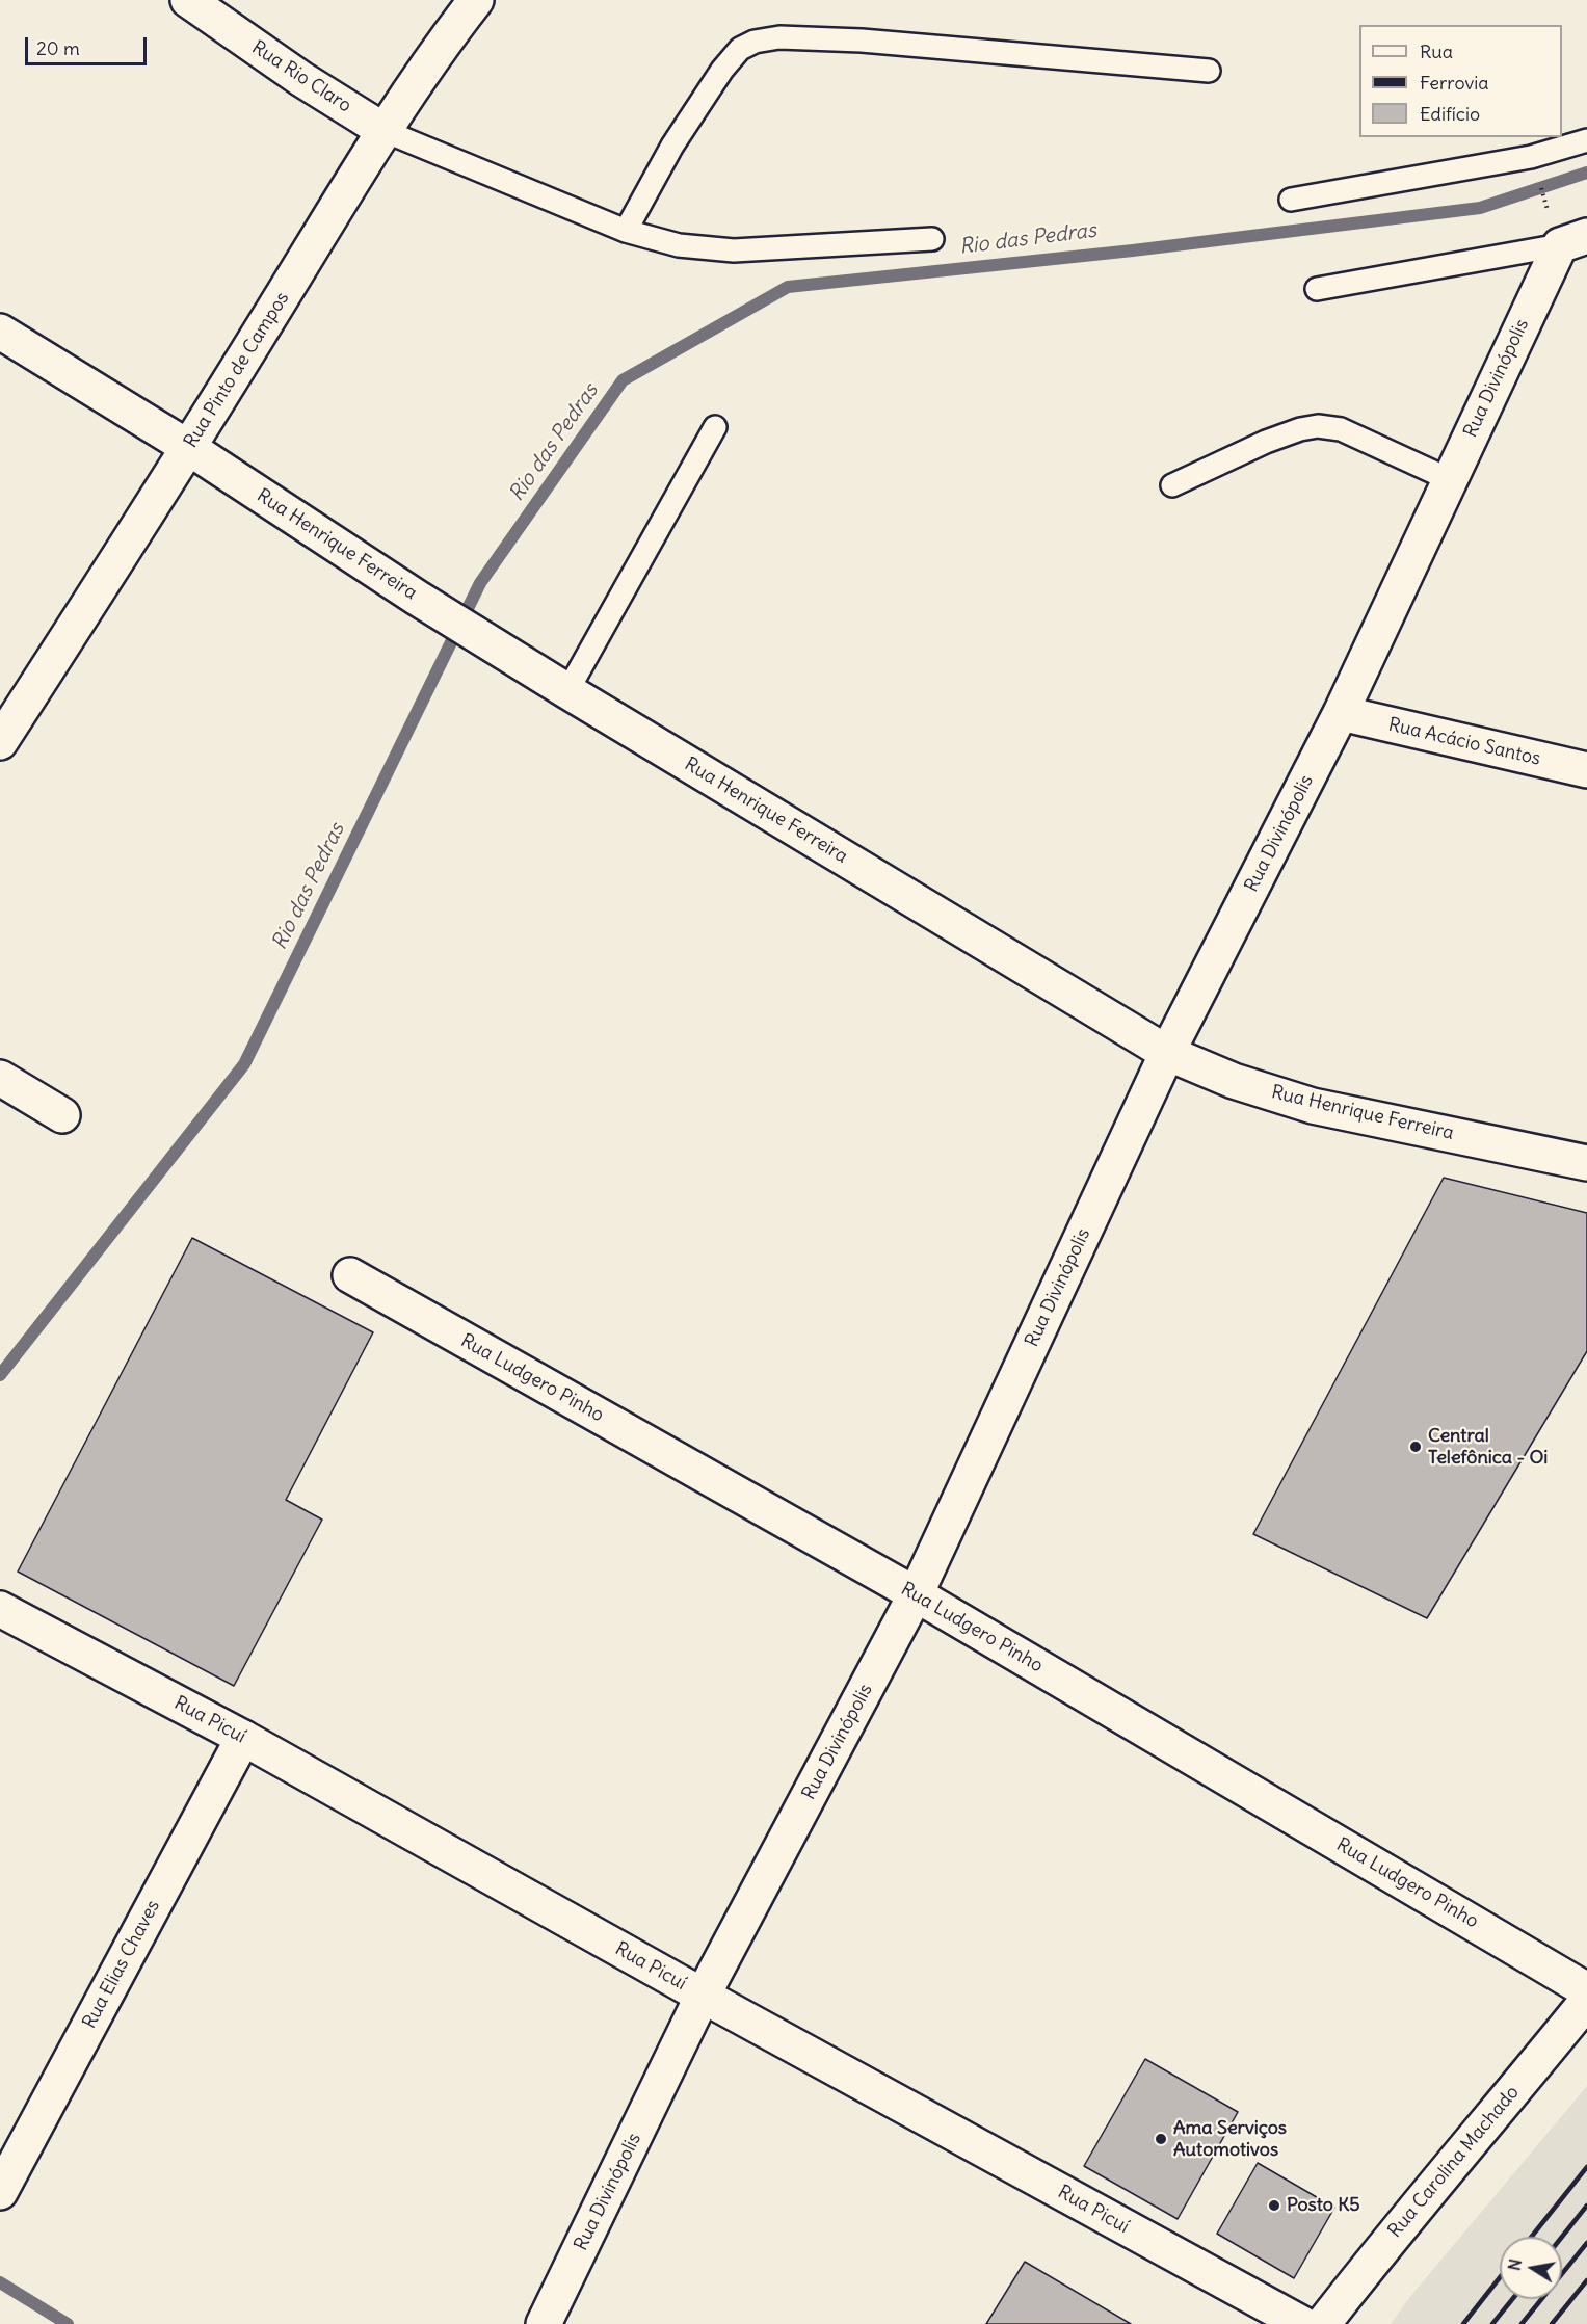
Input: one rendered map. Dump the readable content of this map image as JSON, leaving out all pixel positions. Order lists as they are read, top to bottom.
{
  "streets": {
    "street": [
      "Rua Rio Claro",
      "Rua Pinto de Campos",
      "Rua Divinópolis",
      "Rua Henrique Ferreira",
      "Rua Acácio Santos",
      "Rua Ludgero Pinho",
      "Rua Picuí",
      "Rua Elias Chaves",
      "Rua Carolina Machado"
    ]
  },
  "crossings": [
    ["Rua Rio Claro", "Rua Pinto de Campos"],
    ["Rua Pinto de Campos", "Rua Henrique Ferreira"],
    ["Rua Divinópolis", "Rua Henrique Ferreira"],
    ["Rua Divinópolis", "Rua Acácio Santos"],
    ["Rua Divinópolis", "Rua Ludgero Pinho"],
    ["Rua Divinópolis", "Rua Picuí"],
    ["Rua Picuí", "Rua Elias Chaves"]
  ],
  "water": ["Rio das Pedras"],
  "places": ["Central Telefônica - Oi", "Ama Serviços Automotivos", "Posto K5"],
  "legend": ["Rua", "Ferrovia", "Edifício"],
  "scale_bar": "20 m",
  "north": "left"
}
